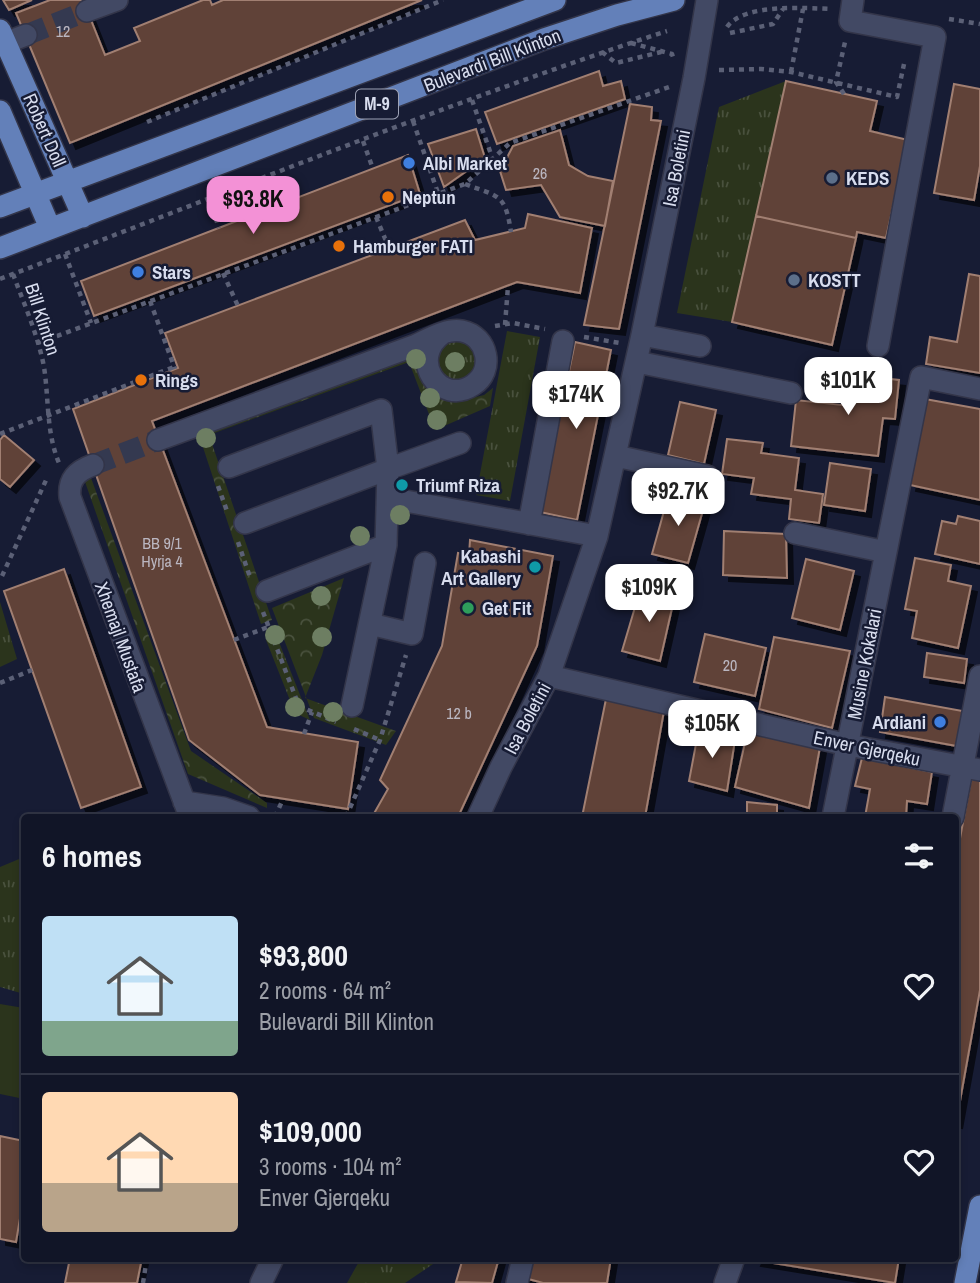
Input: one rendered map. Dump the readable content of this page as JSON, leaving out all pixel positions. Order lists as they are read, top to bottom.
{
  "streets": {
    "main road": ["Bulevardi Bill Klinton", "M-9", "Robert Doll"],
    "street": [
      "Isa Boletini",
      "Xhemajl Mustafa",
      "Musine Kokalari",
      "Enver Gjerqeku"
    ],
    "path": ["Bill Klinton"]
  },
  "crossings": [
    ["Bulevardi Bill Klinton", "Robert Doll"],
    ["Isa Boletini", "Enver Gjerqeku"],
    ["Bill Klinton", "Xhemajl Mustafa"],
    ["Musine Kokalari", "Enver Gjerqeku"]
  ],
  "places": [
    "Albi Market",
    "KEDS",
    "Neptun",
    "Hamburger FATI",
    "Stars",
    "KOSTT",
    "Rings",
    "Triumf Riza",
    "Kabashi Art Gallery",
    "Get Fit",
    "Ardiani"
  ],
  "house_numbers": [
    "12",
    "26",
    "BB 9/1 Hyrja 4",
    "20",
    "12 b"
  ],
  "page": {
    "price": [
      "$93.8K",
      "$101K",
      "$174K",
      "$92.7K",
      "$109K",
      "$105K"
    ],
    "heading": "6 homes",
    "list": [
      {
        "name": "$93,800",
        "note": "2 rooms · 64 m² · Bulevardi Bill Klinton"
      },
      {
        "name": "$109,000",
        "note": "3 rooms · 104 m² · Enver Gjerqeku"
      }
    ]
  }
}
